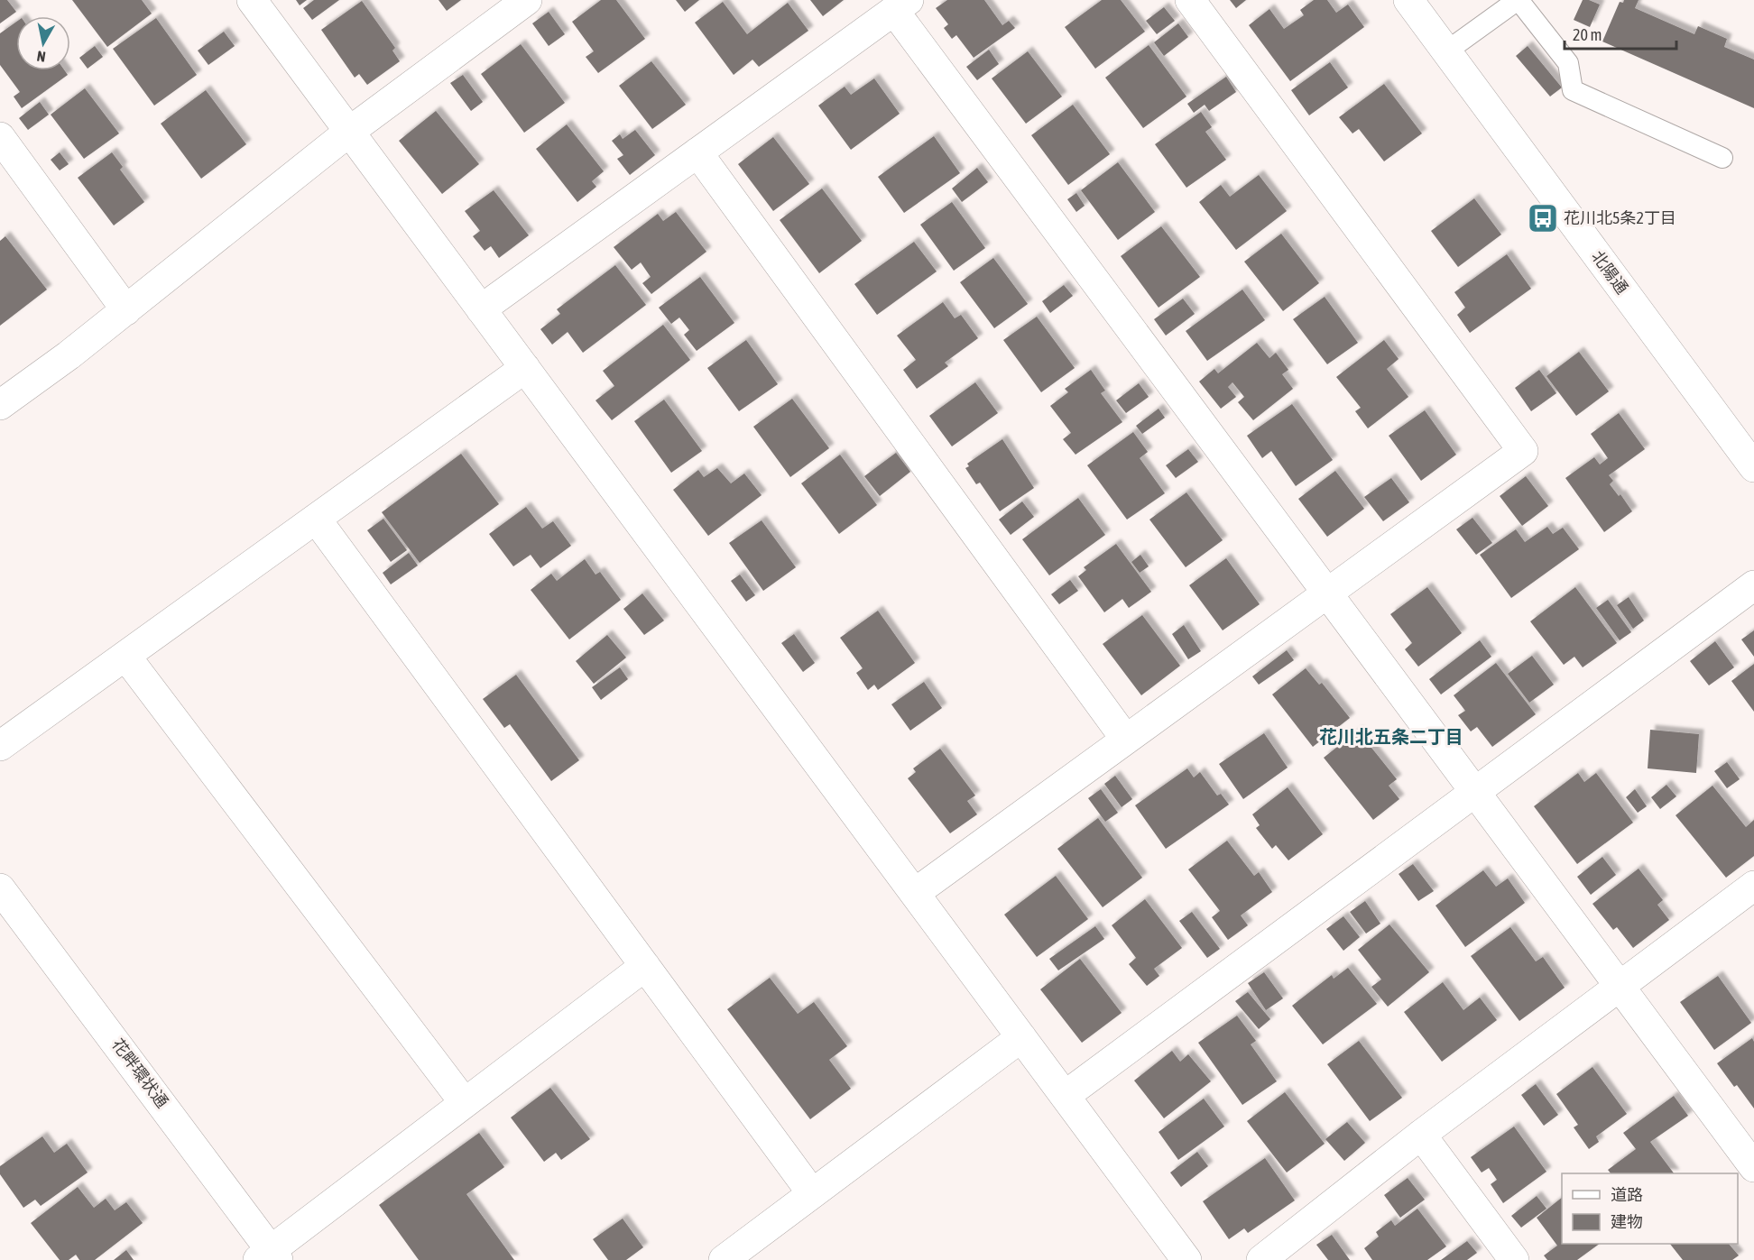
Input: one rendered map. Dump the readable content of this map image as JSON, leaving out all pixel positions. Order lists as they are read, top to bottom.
{
  "streets": {
    "street": ["北陽通", "花畔環状通"]
  },
  "districts": ["花川北五条二丁目"],
  "places": {
    "bus stop": ["花川北5条2丁目"]
  },
  "legend": ["道路", "建物"],
  "scale_bar": "20 m",
  "north": "bottom"
}
